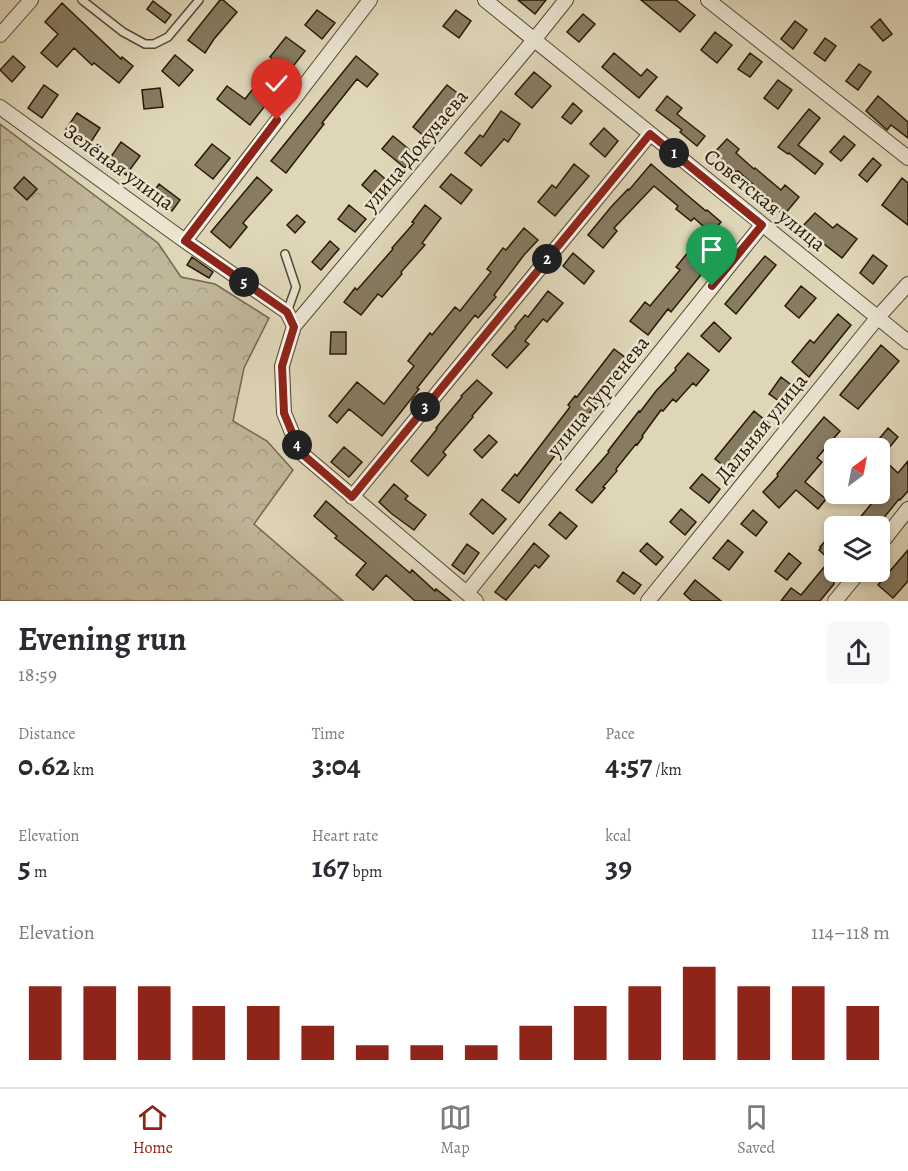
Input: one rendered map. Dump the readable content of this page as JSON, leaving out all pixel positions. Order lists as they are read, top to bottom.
{
  "streets": {
    "street": [
      "улица Докучаева",
      "Зелёная улица",
      "Советская улица",
      "улица Тургенева",
      "Дальняя улица"
    ]
  },
  "crossings": [
    ["улица Докучаева", "Советская улица"],
    ["Советская улица", "улица Тургенева"],
    ["Советская улица", "Дальняя улица"]
  ],
  "north": "top right",
  "page": {
    "pins": [
      "1",
      "2",
      "5",
      "3",
      "4"
    ],
    "heading": ["Evening run", "18:59"],
    "stats": [
      ["Distance", "0.62 km"],
      ["Time", "3:04"],
      ["Pace", "4:57 /km"],
      ["Elevation", "5 m"],
      ["Heart rate", "167 bpm"],
      ["kcal", "39"]
    ],
    "chart": ["Elevation", "114–118 m"],
    "tabs": ["Home", "Map", "Saved"]
  }
}
